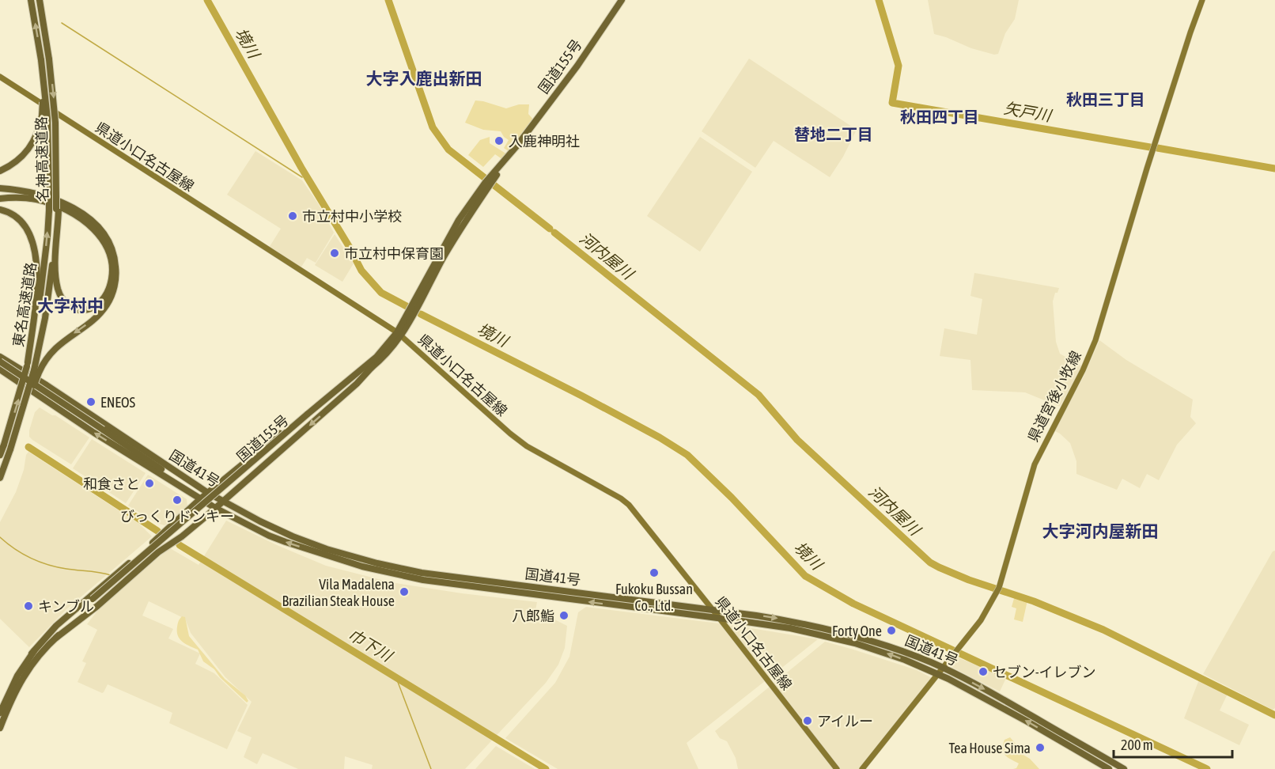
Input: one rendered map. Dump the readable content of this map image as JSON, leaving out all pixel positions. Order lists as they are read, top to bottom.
{
  "streets": {
    "highway": [
      "国道155号",
      "名神高速道路",
      "東名高速道路",
      "国道41号"
    ],
    "main road": ["県道小口名古屋線", "県道宮後小牧線"]
  },
  "crossings": [
    ["国道155号", "県道小口名古屋線"],
    ["県道小口名古屋線", "国道41号"],
    ["名神高速道路", "東名高速道路"],
    ["県道宮後小牧線", "国道41号"]
  ],
  "districts": [
    "大字入鹿出新田",
    "秋田三丁目",
    "秋田四丁目",
    "替地二丁目",
    "大字村中",
    "大字河内屋新田"
  ],
  "water": [
    "境川",
    "矢戸川",
    "河内屋川",
    "巾下川"
  ],
  "places": [
    "入鹿神明社",
    "市立村中小学校",
    "市立村中保育園",
    "ENEOS",
    "和食さと",
    "びっくりドンキー",
    "Fukoku Bussan Co., Ltd.",
    "Vila Madalena Brazilian Steak House",
    "キンブル",
    "八郎鮨",
    "Forty One",
    "セブン-イレブン",
    "アイルー",
    "Tea House Sima"
  ],
  "scale_bar": "200 m"
}
